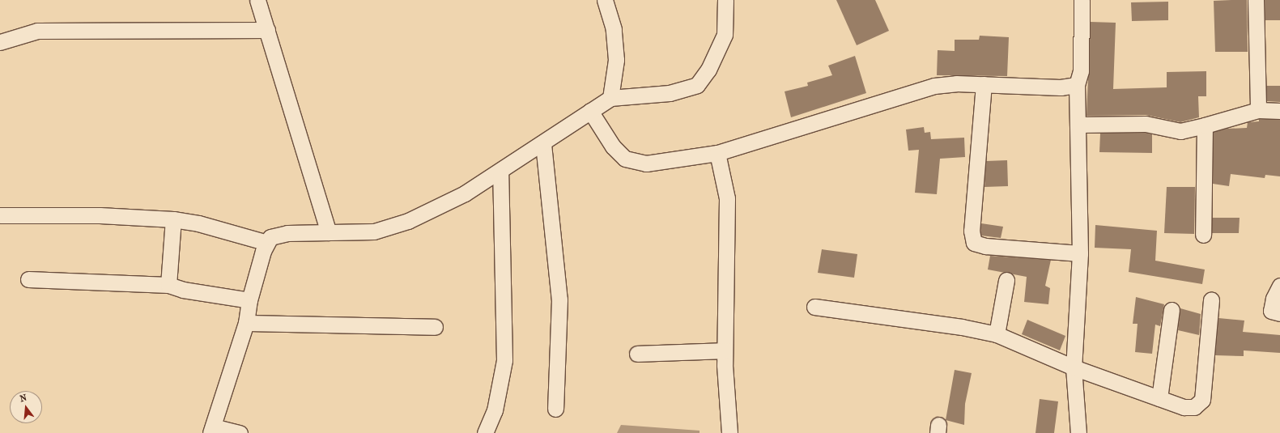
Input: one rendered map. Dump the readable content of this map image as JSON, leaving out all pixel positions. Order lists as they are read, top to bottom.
{
  "north": "top"
}
